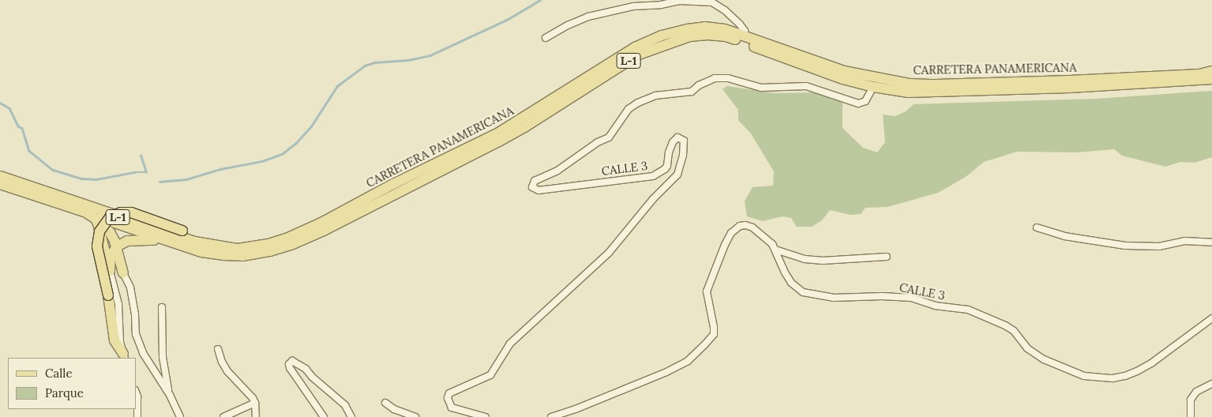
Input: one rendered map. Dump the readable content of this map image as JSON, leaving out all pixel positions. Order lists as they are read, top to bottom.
{
  "streets": {
    "main road": ["L-1", "CARRETERA PANAMERICANA"],
    "street": ["CALLE 3"]
  },
  "crossings": [
    ["L-1", "CARRETERA PANAMERICANA"],
    ["CARRETERA PANAMERICANA", "CALLE 3"]
  ],
  "legend": ["Calle", "Parque"]
}
